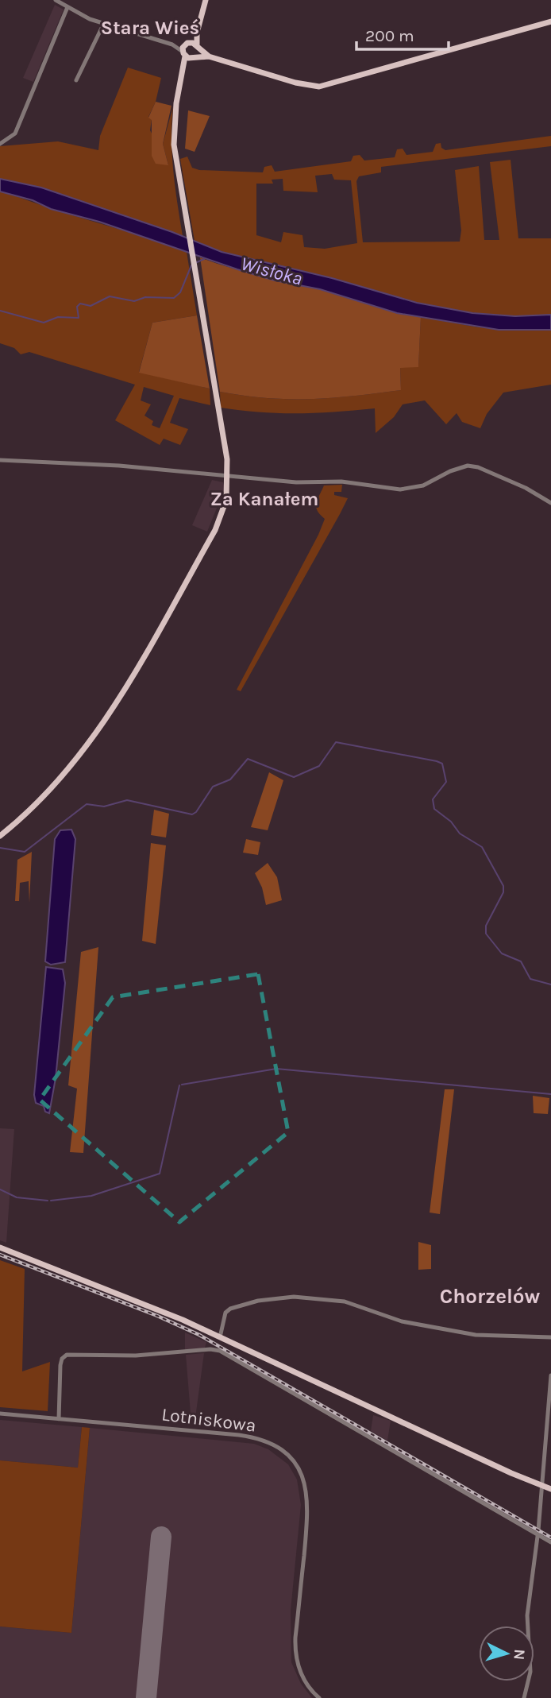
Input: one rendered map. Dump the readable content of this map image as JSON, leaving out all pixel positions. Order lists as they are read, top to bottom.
{
  "streets": {
    "street": ["Lotniskowa"]
  },
  "districts": ["Stara Wieś", "Za Kanałem", "Chorzelów"],
  "water": ["Wisłoka"],
  "scale_bar": "200 m",
  "north": "right"
}
